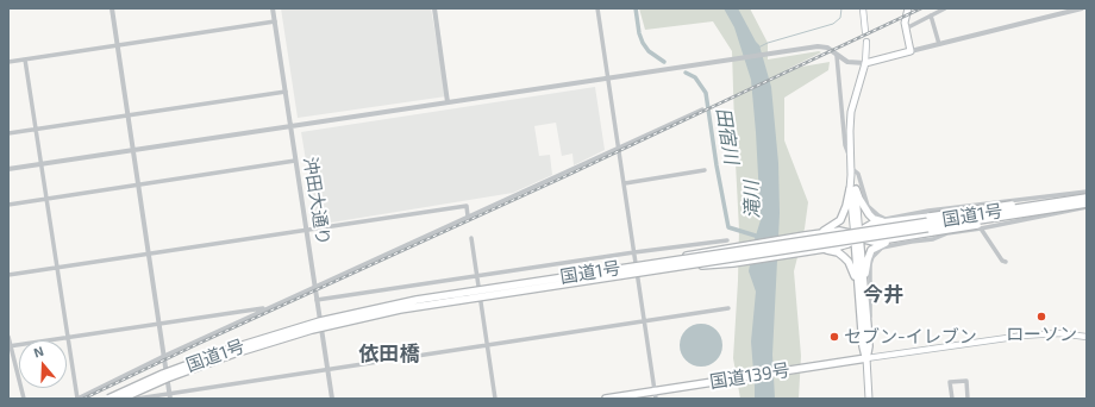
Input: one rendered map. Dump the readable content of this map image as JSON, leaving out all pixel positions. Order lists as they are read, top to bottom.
{
  "streets": {
    "highway": ["国道1号", "国道139号"],
    "street": ["沖田大通り"]
  },
  "districts": ["今井", "依田橋"],
  "water": ["田宿川", "滝川"],
  "places": ["ローソン", "セブン-イレブン"],
  "north": "top"
}
